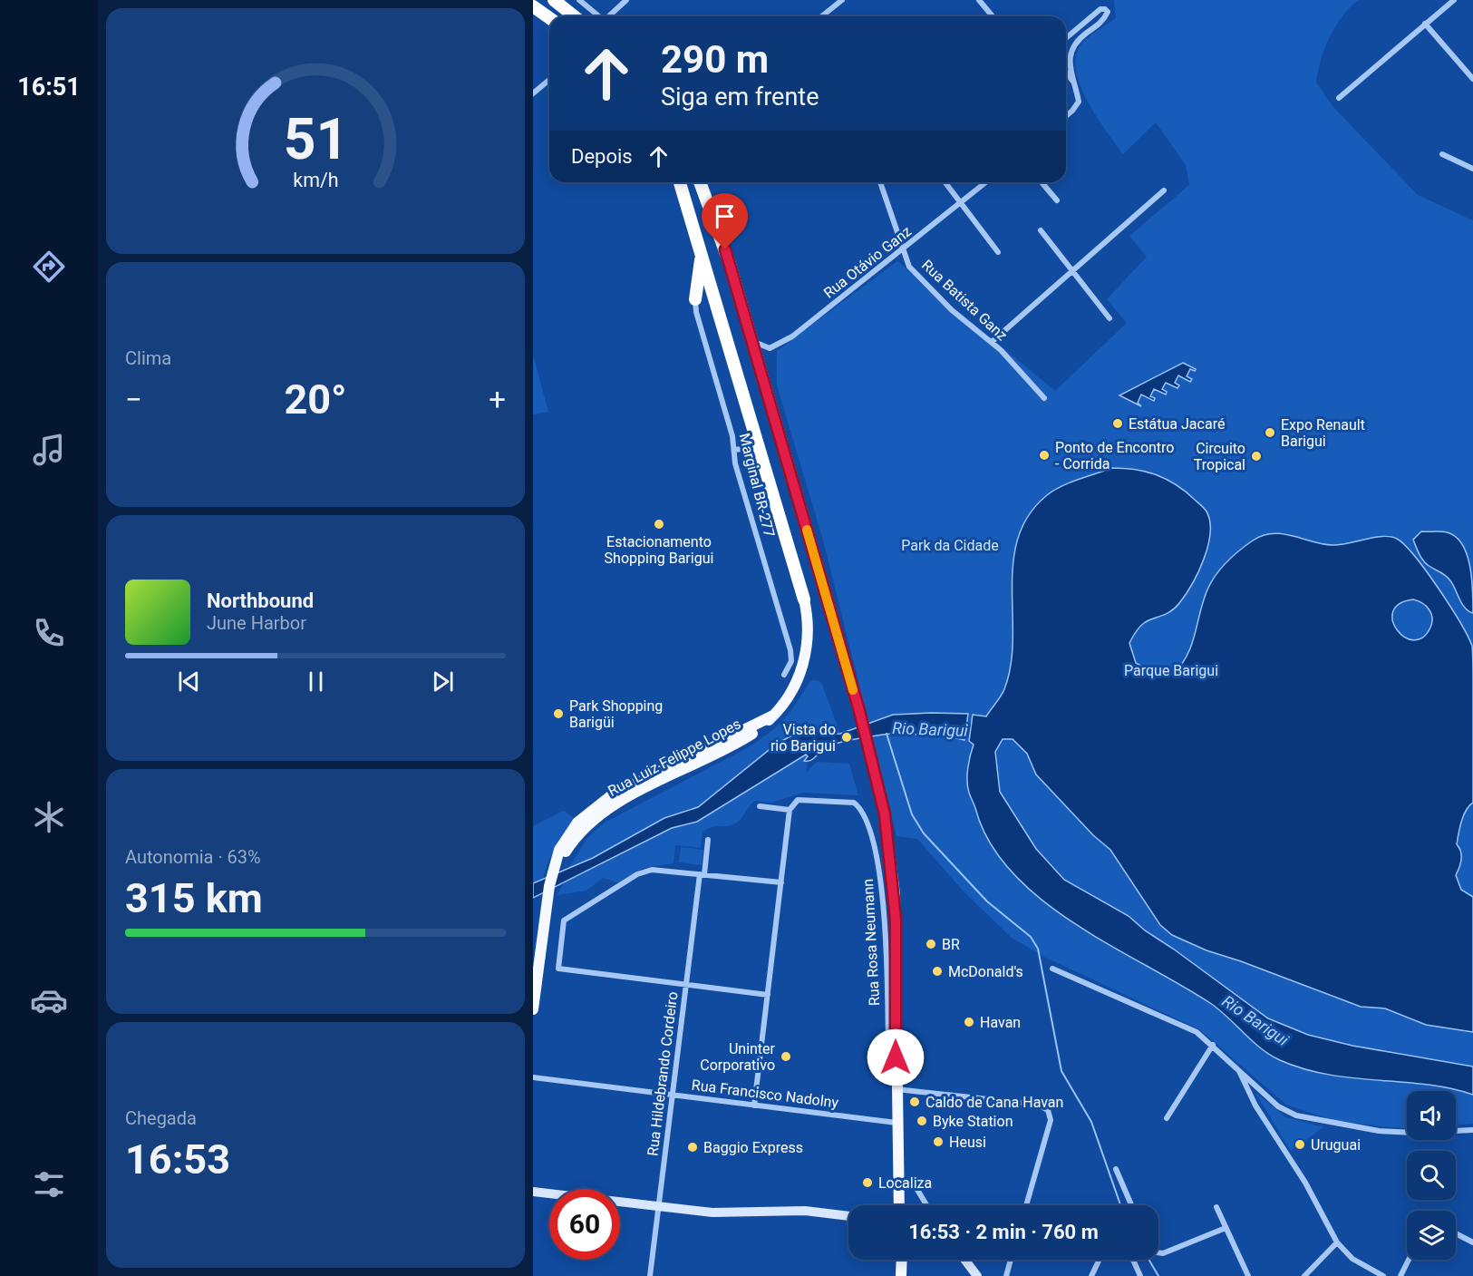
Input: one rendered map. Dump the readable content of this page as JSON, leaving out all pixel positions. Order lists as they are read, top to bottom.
{
  "streets": {
    "main road": ["Rua Luiz Felippe Lopes"],
    "street": [
      "Rua Otávio Ganz",
      "Rua Batista Ganz",
      "Marginal BR-277",
      "Rua Rosa Neumann",
      "Rua Hildebrando Cordeiro",
      "Rua Francisco Nadolny"
    ]
  },
  "crossings": [
    ["Rua Otávio Ganz", "Rua Batista Ganz"],
    ["Rua Hildebrando Cordeiro", "Rua Francisco Nadolny"]
  ],
  "water": ["Rio Barigui"],
  "parks": ["Park da Cidade", "Parque Barigui"],
  "places": [
    "Estátua Jacaré",
    "Expo Renault Barigui",
    "Ponto de Encontro - Corrida",
    "Circuito Tropical",
    "Estacionamento Shopping Barigui",
    "Park Shopping Barigüi",
    "Vista do rio Barigui",
    "BR",
    "McDonald's",
    "Havan",
    "Uninter Corporativo",
    "Caldo de Cana Havan",
    "Byke Station",
    "Heusi",
    "Uruguai",
    "Baggio Express",
    "Localiza"
  ],
  "page": {
    "tabs": "16:51",
    "turn": ["290 m", "Siga em frente"],
    "then": "Depois",
    "tile": [
      "Clima",
      ["Autonomia · 63%", "315 km"],
      ["Chegada", "16:53"]
    ],
    "heat": ["−", "20°", "+"],
    "song": ["Northbound", "June Harbor"],
    "limit": "60",
    "trip": "16:53 · 2 min · 760 m",
    "gauge": ["51", "km/h"]
  }
}
